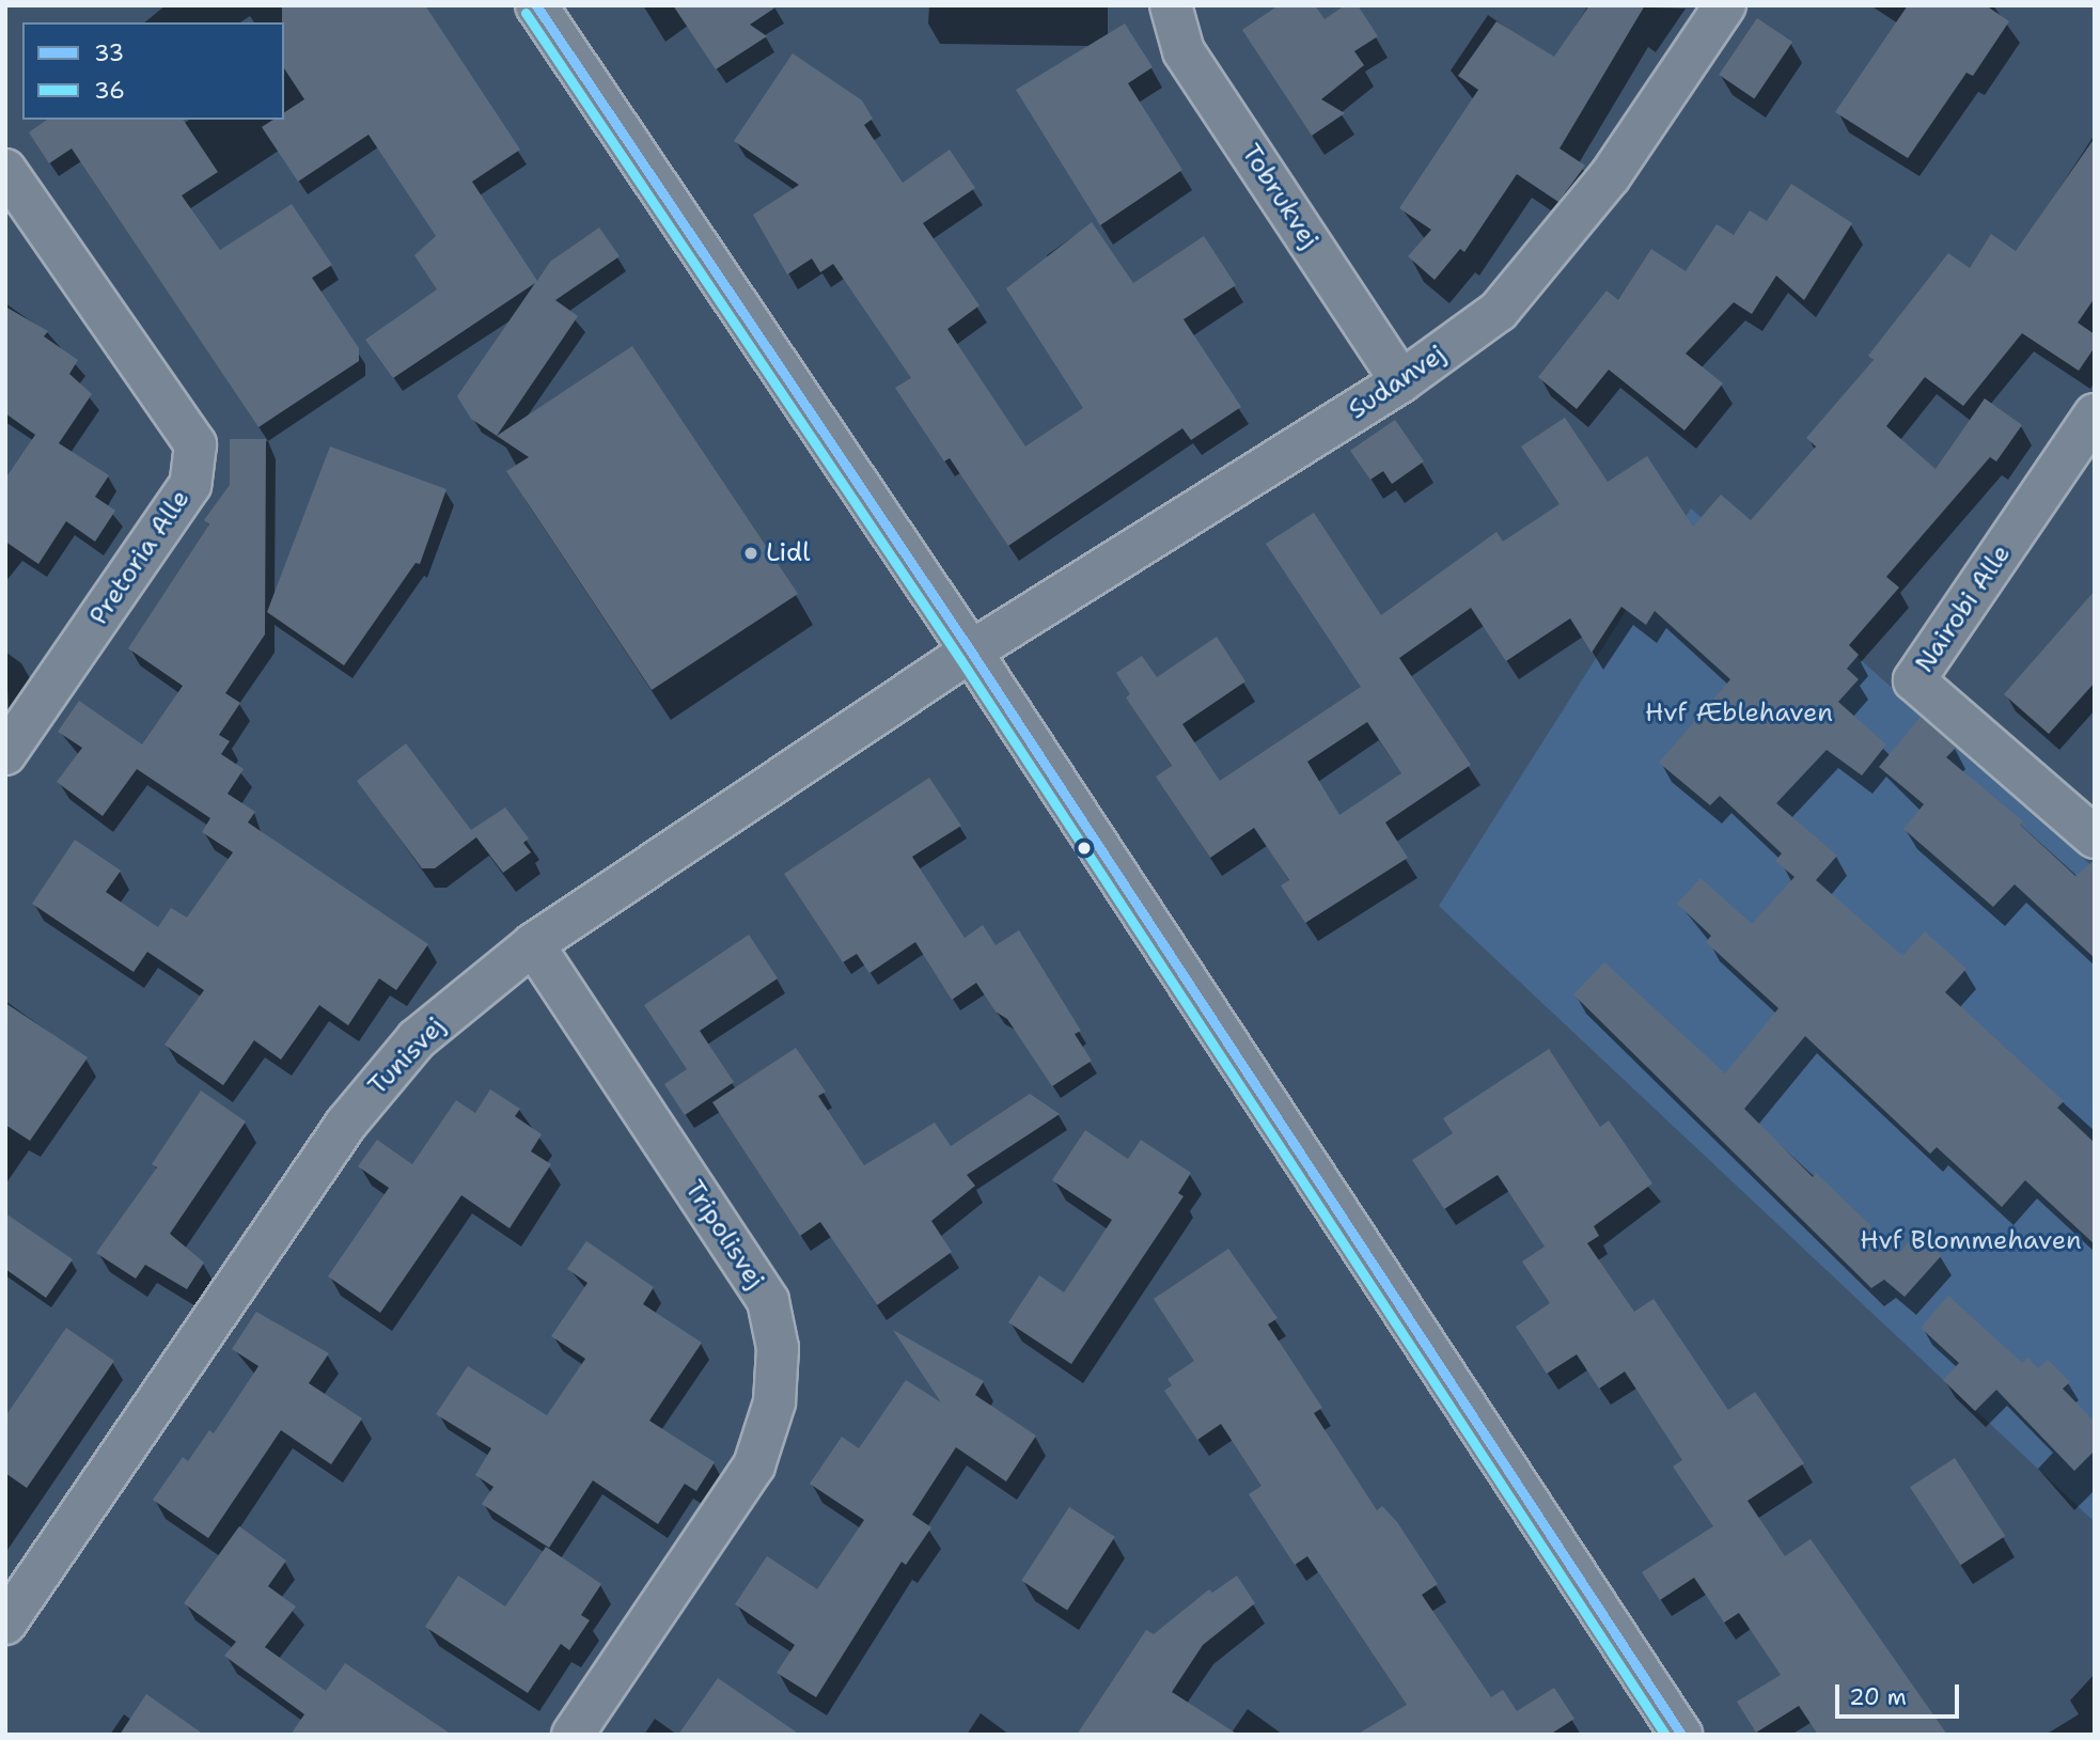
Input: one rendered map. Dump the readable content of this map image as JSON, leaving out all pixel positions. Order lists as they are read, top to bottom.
{
  "streets": {
    "street": [
      "Tobrukvej",
      "Sudanvej",
      "Pretoria Alle",
      "Nairobi Alle",
      "Tunisvej",
      "Tripolisvej"
    ]
  },
  "crossings": [
    ["Tobrukvej", "Sudanvej"],
    ["Sudanvej", "Tunisvej"],
    ["Tunisvej", "Tripolisvej"]
  ],
  "parks": ["Hvf Æblehaven", "Hvf Blommehaven"],
  "places": ["Lidl"],
  "lines": ["transit line 33", "transit line 36"],
  "legend": ["33", "36"],
  "scale_bar": "20 m"
}
